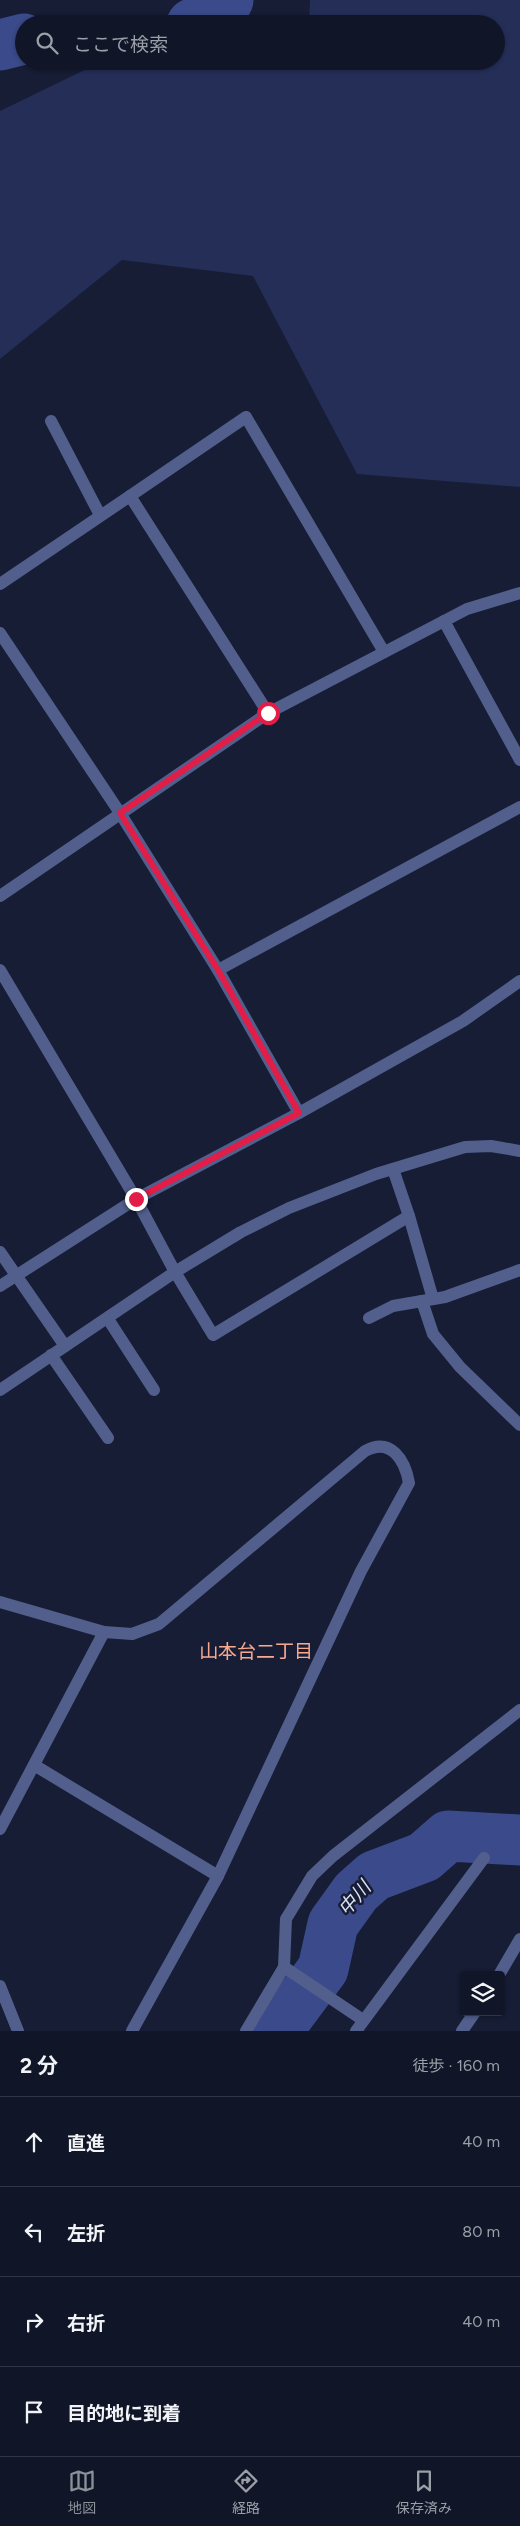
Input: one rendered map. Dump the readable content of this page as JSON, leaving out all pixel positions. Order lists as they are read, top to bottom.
{
  "districts": ["山本台二丁目"],
  "water": ["中川"],
  "page": {
    "search": "ここで検索",
    "heading": ["2 分", "徒歩 · 160 m"],
    "list": [
      ["直進", "40 m"],
      ["左折", "80 m"],
      ["右折", "40 m"],
      "目的地に到着"
    ],
    "nav": ["地図", "経路", "保存済み"]
  }
}
